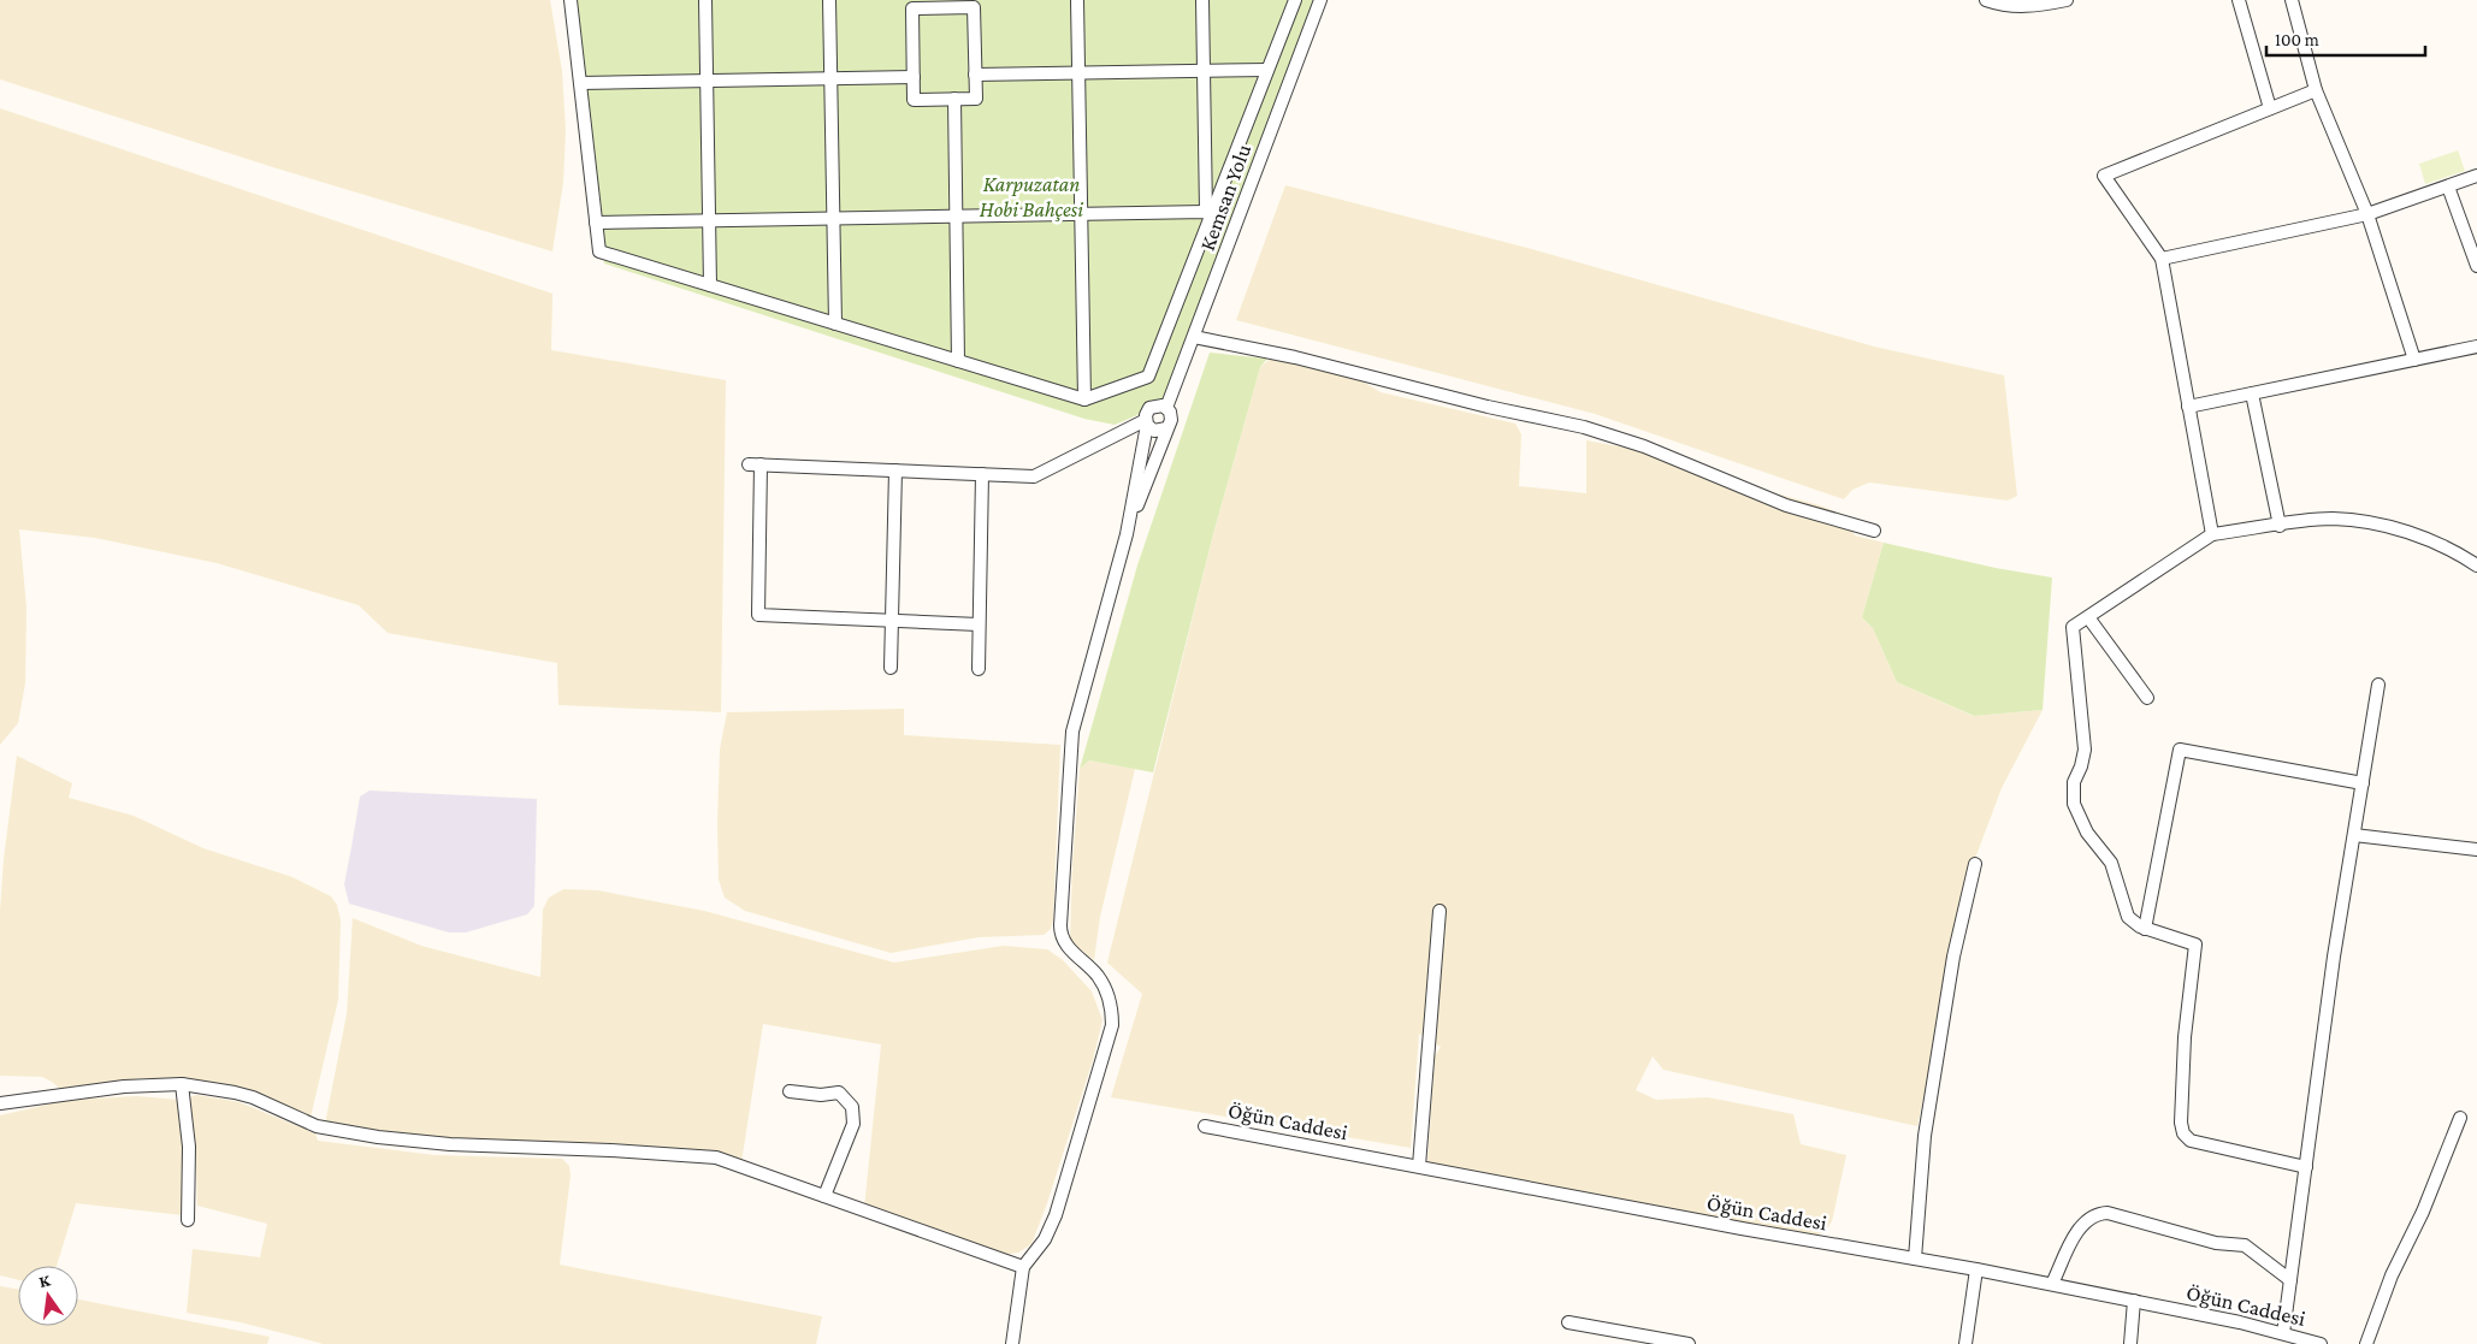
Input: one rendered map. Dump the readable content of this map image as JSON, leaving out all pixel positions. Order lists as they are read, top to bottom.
{
  "streets": {
    "street": ["Kemsan Yolu", "Öğün Caddesi"]
  },
  "parks": ["Karpuzatan Hobi Bahçesi"],
  "scale_bar": "100 m",
  "north": "top"
}
